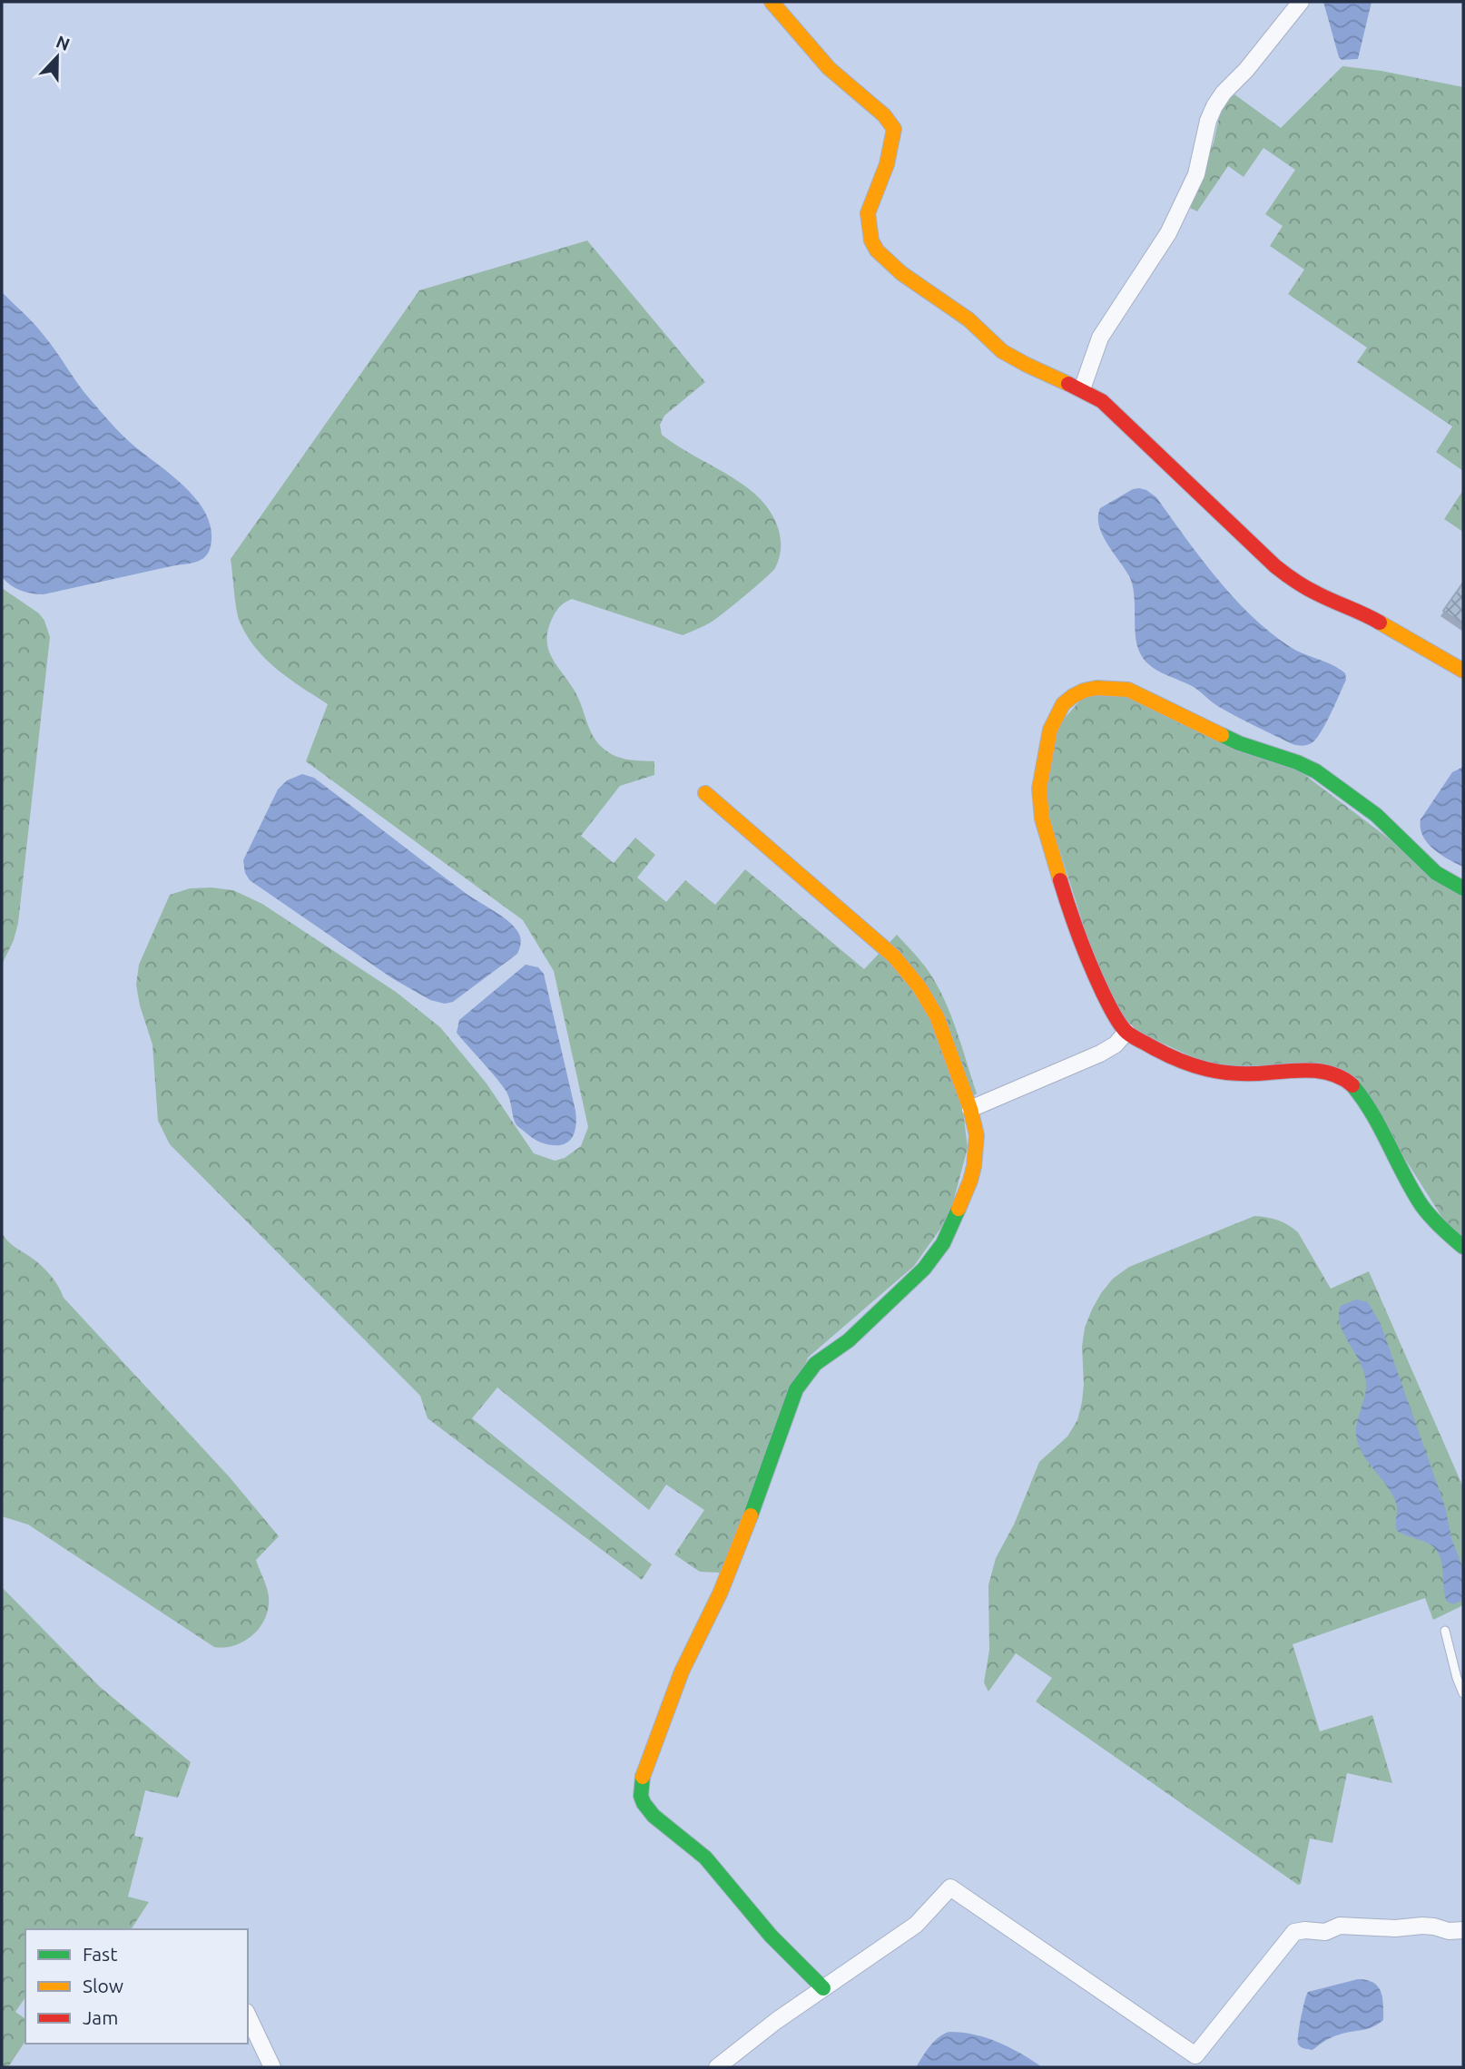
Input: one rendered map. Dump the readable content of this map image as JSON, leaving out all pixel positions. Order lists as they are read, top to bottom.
{
  "legend": ["Fast", "Slow", "Jam"],
  "north": "top"
}
